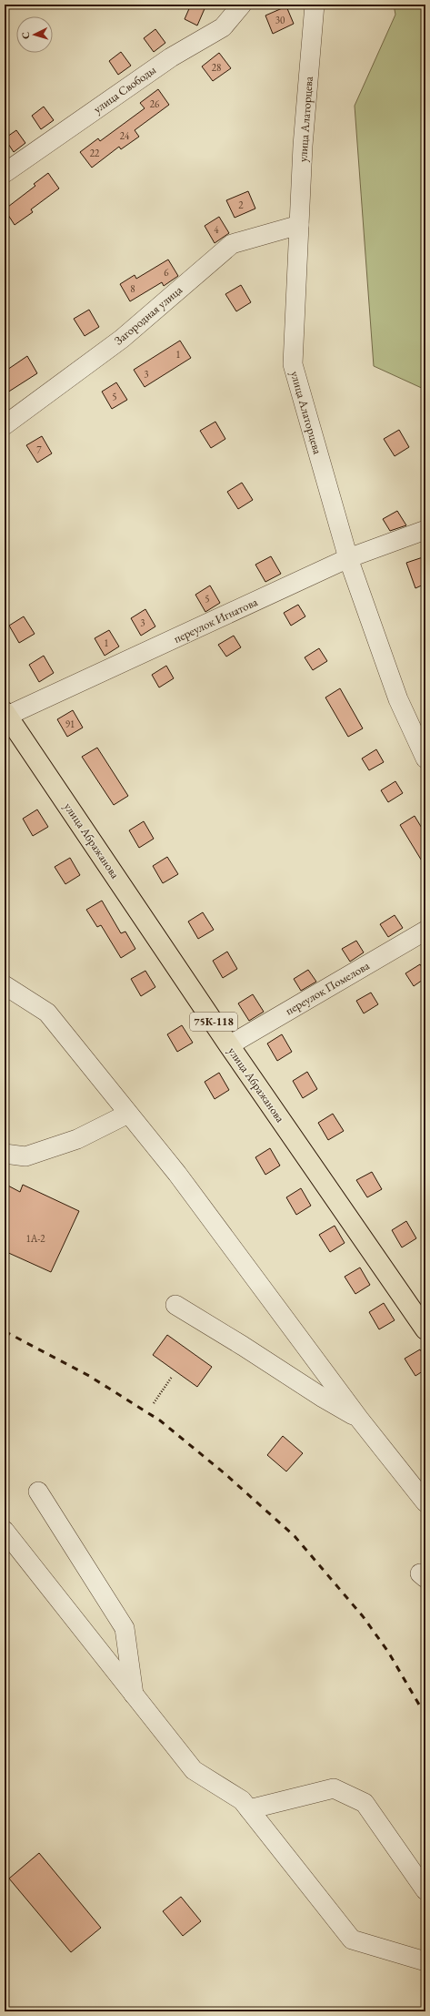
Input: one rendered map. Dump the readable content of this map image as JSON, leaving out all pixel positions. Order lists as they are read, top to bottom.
{
  "streets": {
    "main road": ["улица Абражанова", "75К-118"],
    "street": [
      "улица Свободы",
      "улица Алаторцева",
      "Загородная улица",
      "переулок Игнатова",
      "переулок Помелова"
    ]
  },
  "crossings": [
    ["улица Алаторцева", "Загородная улица"],
    ["улица Алаторцева", "переулок Игнатова"],
    ["переулок Игнатова", "улица Абражанова"],
    ["улица Абражанова", "переулок Помелова"]
  ],
  "house_numbers": [
    "30",
    "28",
    "26",
    "24",
    "22",
    "2",
    "4",
    "6",
    "8",
    "1",
    "3",
    "5",
    "7",
    "5",
    "3",
    "1",
    "91",
    "1А-2"
  ],
  "north": "left"
}
